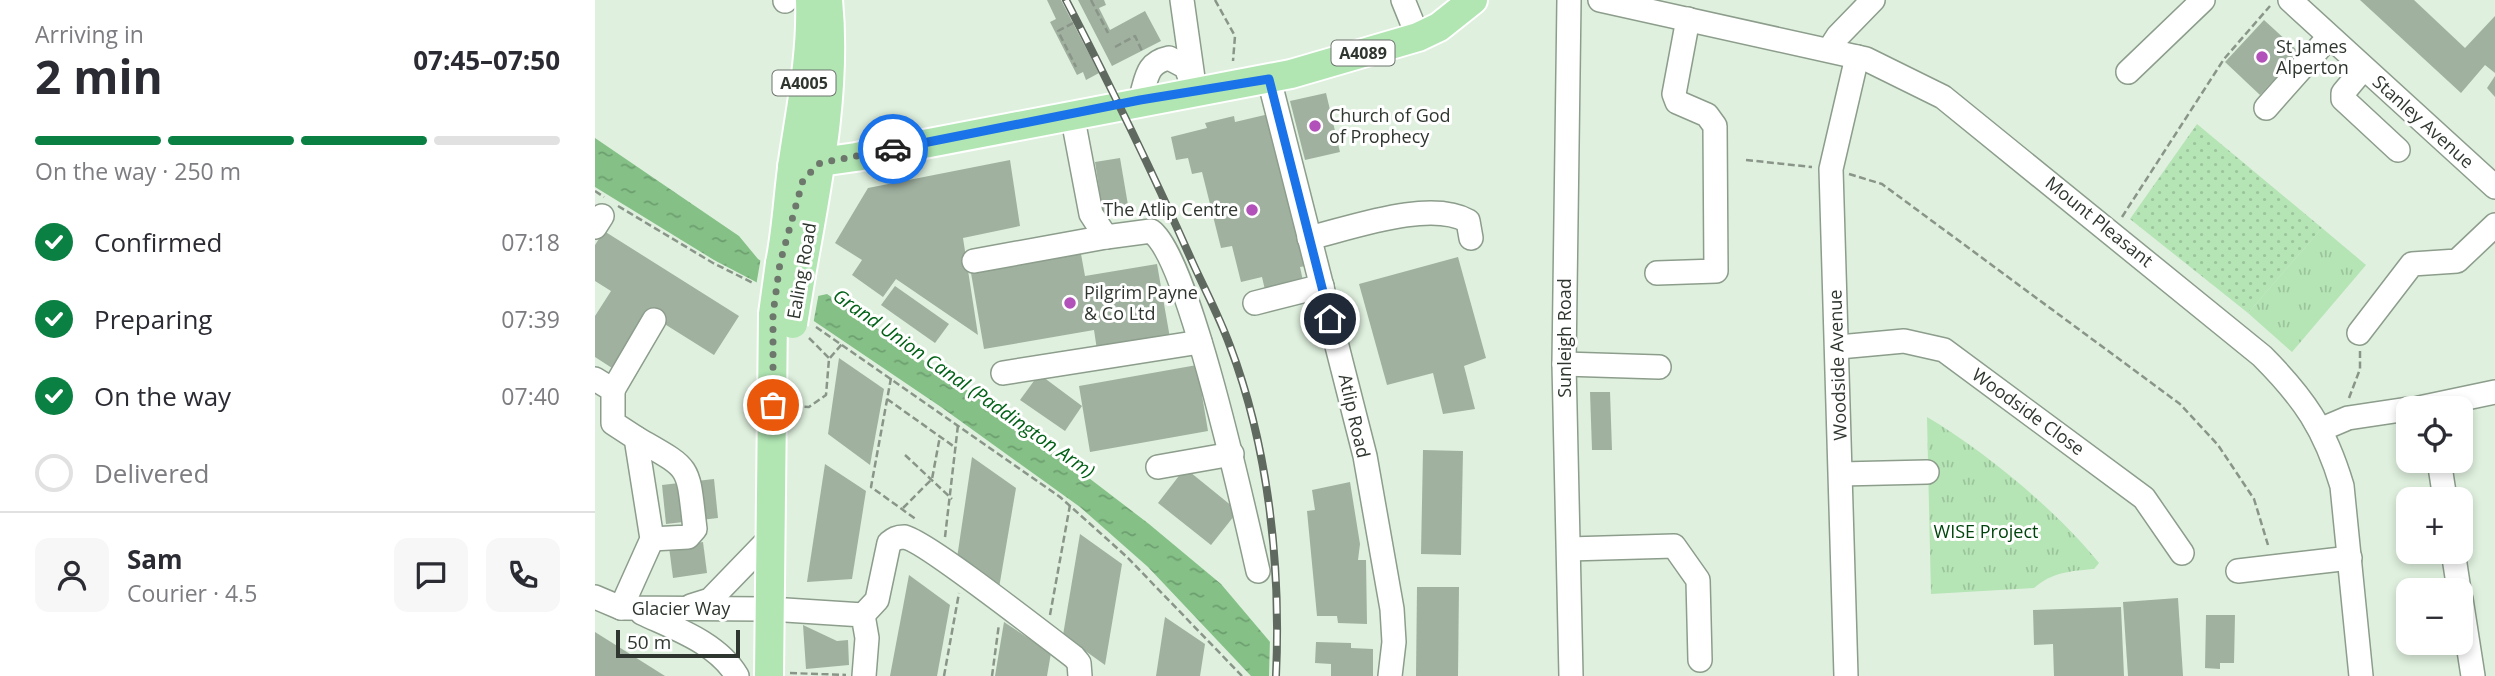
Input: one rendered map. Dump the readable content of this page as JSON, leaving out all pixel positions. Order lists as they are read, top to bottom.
{
  "streets": {
    "main road": ["A4089", "A4005", "Ealing Road"],
    "street": [
      "Stanley Avenue",
      "Mount Pleasant",
      "Sunleigh Road",
      "Woodside Avenue",
      "Woodside Close",
      "Atlip Road",
      "Glacier Way"
    ]
  },
  "crossings": [
    ["A4089", "A4005"],
    ["A4089", "Ealing Road"],
    ["A4089", "Atlip Road"],
    ["A4005", "Ealing Road"],
    ["Mount Pleasant", "Woodside Avenue"],
    ["Ealing Road", "Glacier Way"],
    ["Woodside Avenue", "Woodside Close"]
  ],
  "water": ["Grand Union Canal (Paddington Arm)"],
  "parks": ["WISE Project"],
  "places": [
    "St James Alperton",
    "Church of God of Prophecy",
    "The Atlip Centre",
    "Pilgrim Payne & Co Ltd"
  ],
  "scale_bar": "50 m",
  "page": {
    "heading": ["2 min", "Arriving in", "07:45–07:50"],
    "panel": ["Sam", "Courier · 4.5"],
    "bar": "On the way · 250 m",
    "list": [
      ["Confirmed", "07:18"],
      ["Preparing", "07:39"],
      ["On the way", "07:40"],
      "Delivered"
    ],
    "map_buttons": ["+", "−"],
    "scale": "50 m"
  }
}
